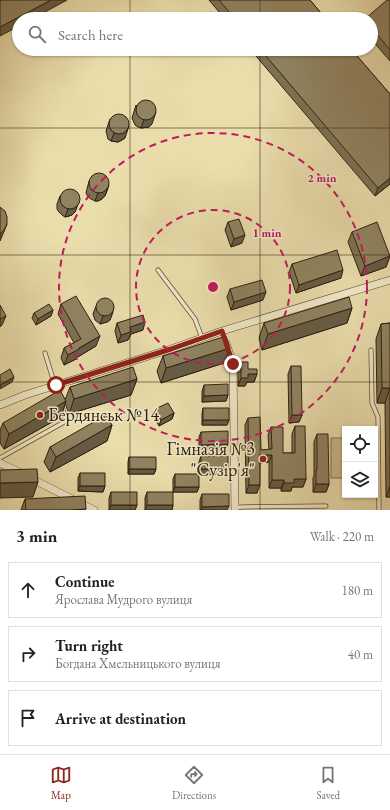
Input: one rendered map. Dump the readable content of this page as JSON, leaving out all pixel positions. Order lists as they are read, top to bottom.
{
  "places": ["Бердянськ №14", "Гімназія №3 \"Сузір'я\""],
  "page": {
    "search": "Search here",
    "heading": ["3 min", "Walk · 220 m"],
    "list": [
      ["Continue", "Ярослава Мудрого вулиця", "180 m"],
      ["Turn right", "Богдана Хмельницького вулиця", "40 m"],
      "Arrive at destination"
    ],
    "nav": ["Map", "Directions", "Saved"]
  },
  "rings": ["2 min", "1 min"]
}
